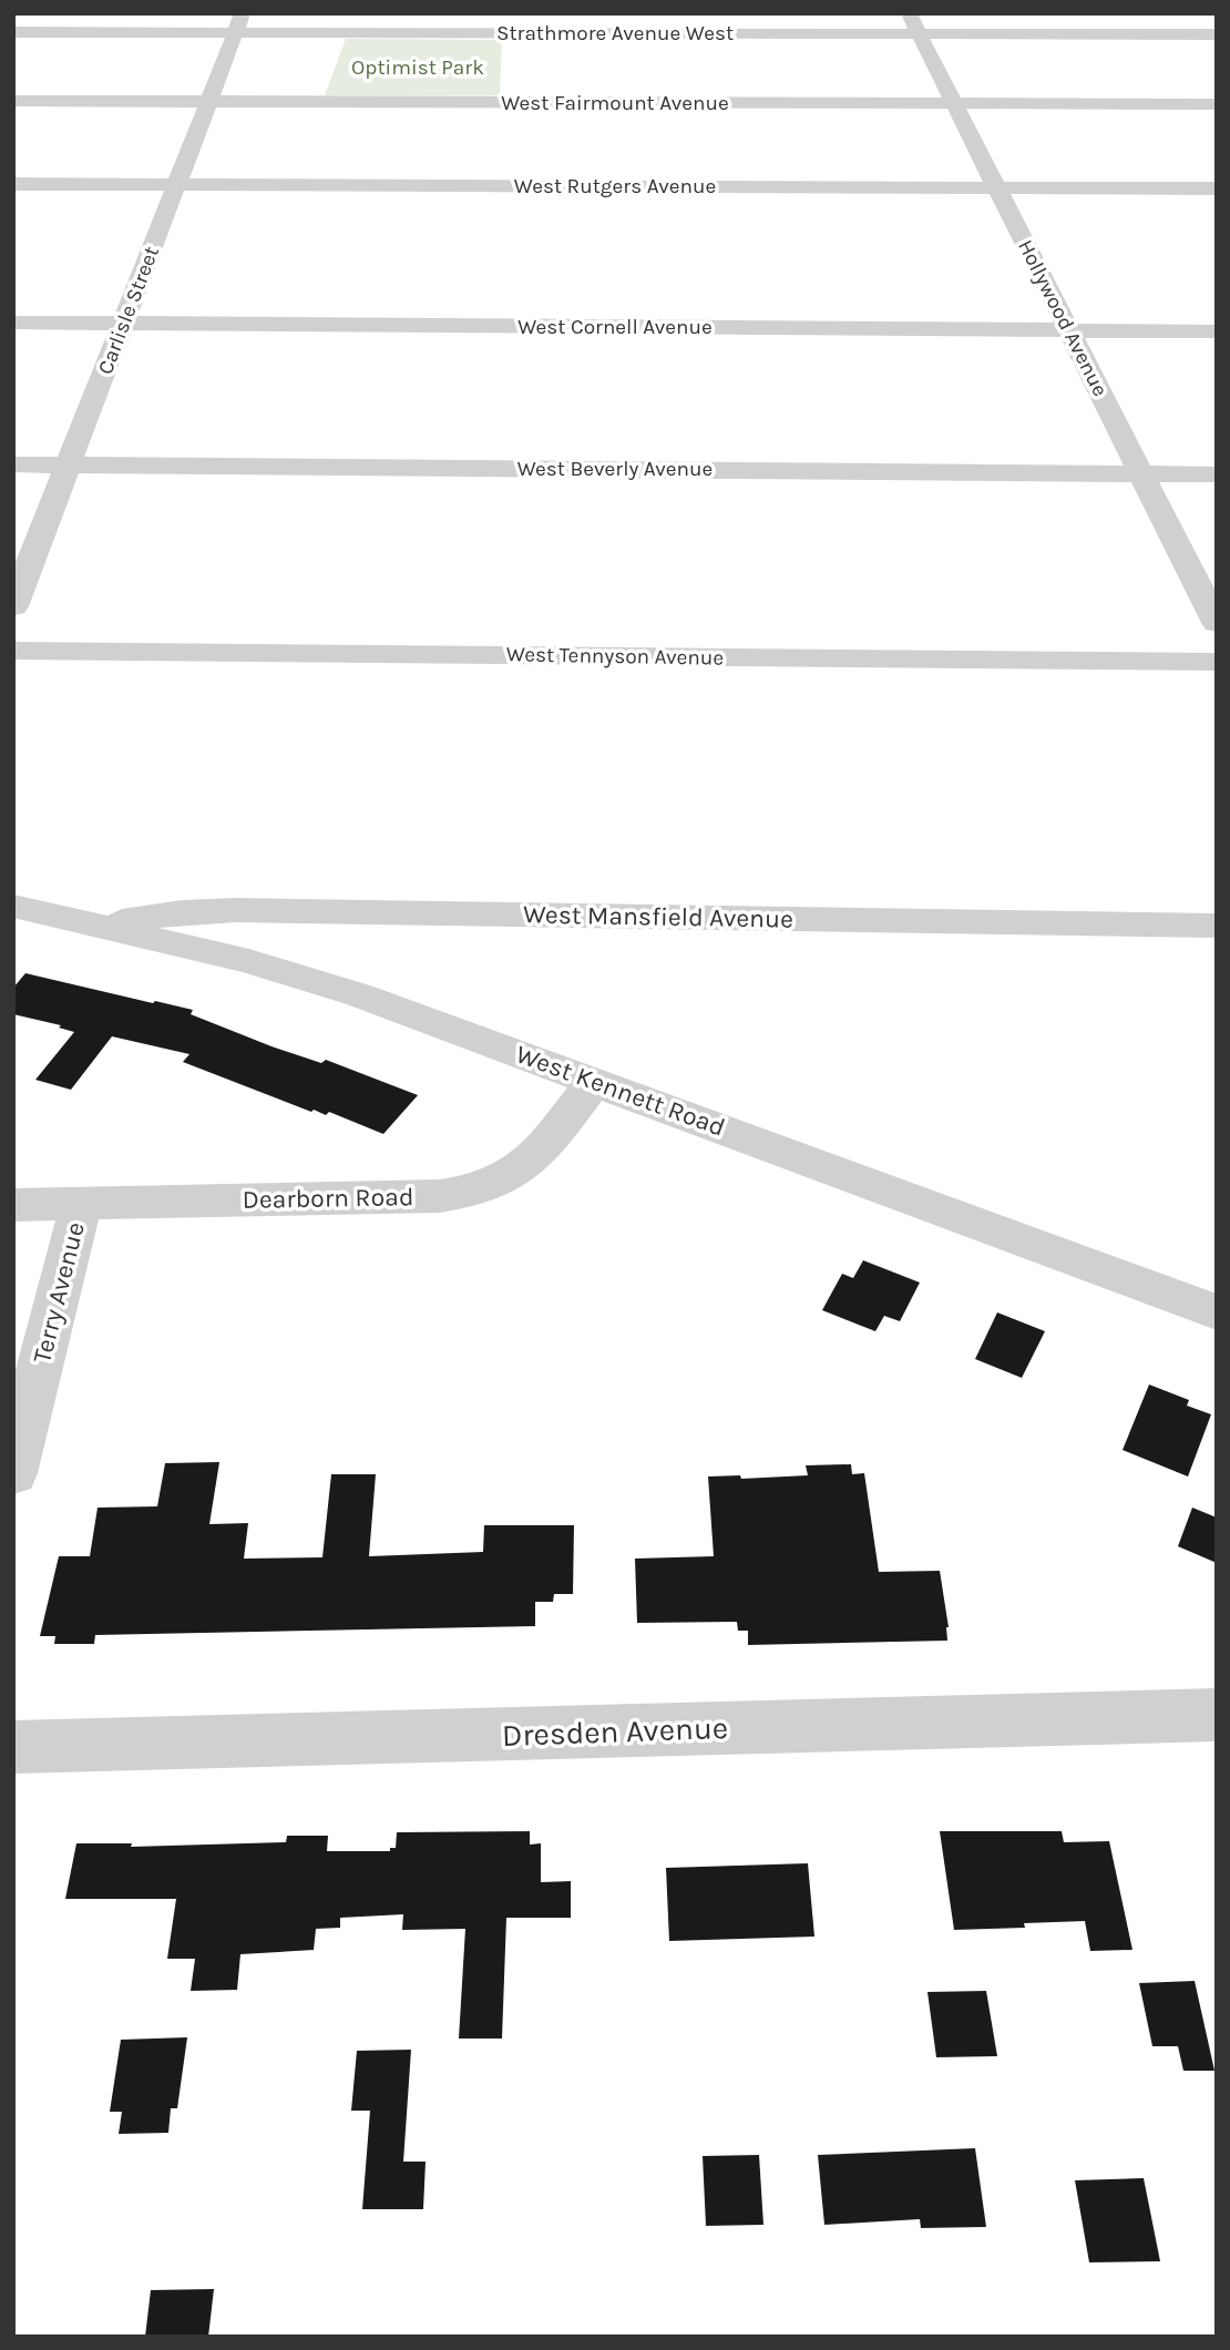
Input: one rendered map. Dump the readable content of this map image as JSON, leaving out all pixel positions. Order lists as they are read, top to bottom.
{
  "streets": {
    "street": [
      "Strathmore Avenue West",
      "West Fairmount Avenue",
      "West Rutgers Avenue",
      "Carlisle Street",
      "Hollywood Avenue",
      "West Cornell Avenue",
      "West Beverly Avenue",
      "West Tennyson Avenue",
      "West Mansfield Avenue",
      "West Kennett Road",
      "Dearborn Road",
      "Terry Avenue",
      "Dresden Avenue"
    ]
  },
  "crossings": [
    ["Strathmore Avenue West", "Carlisle Street"],
    ["Strathmore Avenue West", "Hollywood Avenue"],
    ["West Fairmount Avenue", "Carlisle Street"],
    ["West Fairmount Avenue", "Hollywood Avenue"],
    ["West Rutgers Avenue", "Carlisle Street"],
    ["West Rutgers Avenue", "Hollywood Avenue"],
    ["Carlisle Street", "West Cornell Avenue"],
    ["Carlisle Street", "West Beverly Avenue"],
    ["Hollywood Avenue", "West Cornell Avenue"],
    ["Hollywood Avenue", "West Beverly Avenue"],
    ["West Mansfield Avenue", "West Kennett Road"],
    ["West Kennett Road", "Dearborn Road"],
    ["Dearborn Road", "Terry Avenue"]
  ],
  "parks": ["Optimist Park"]
}
